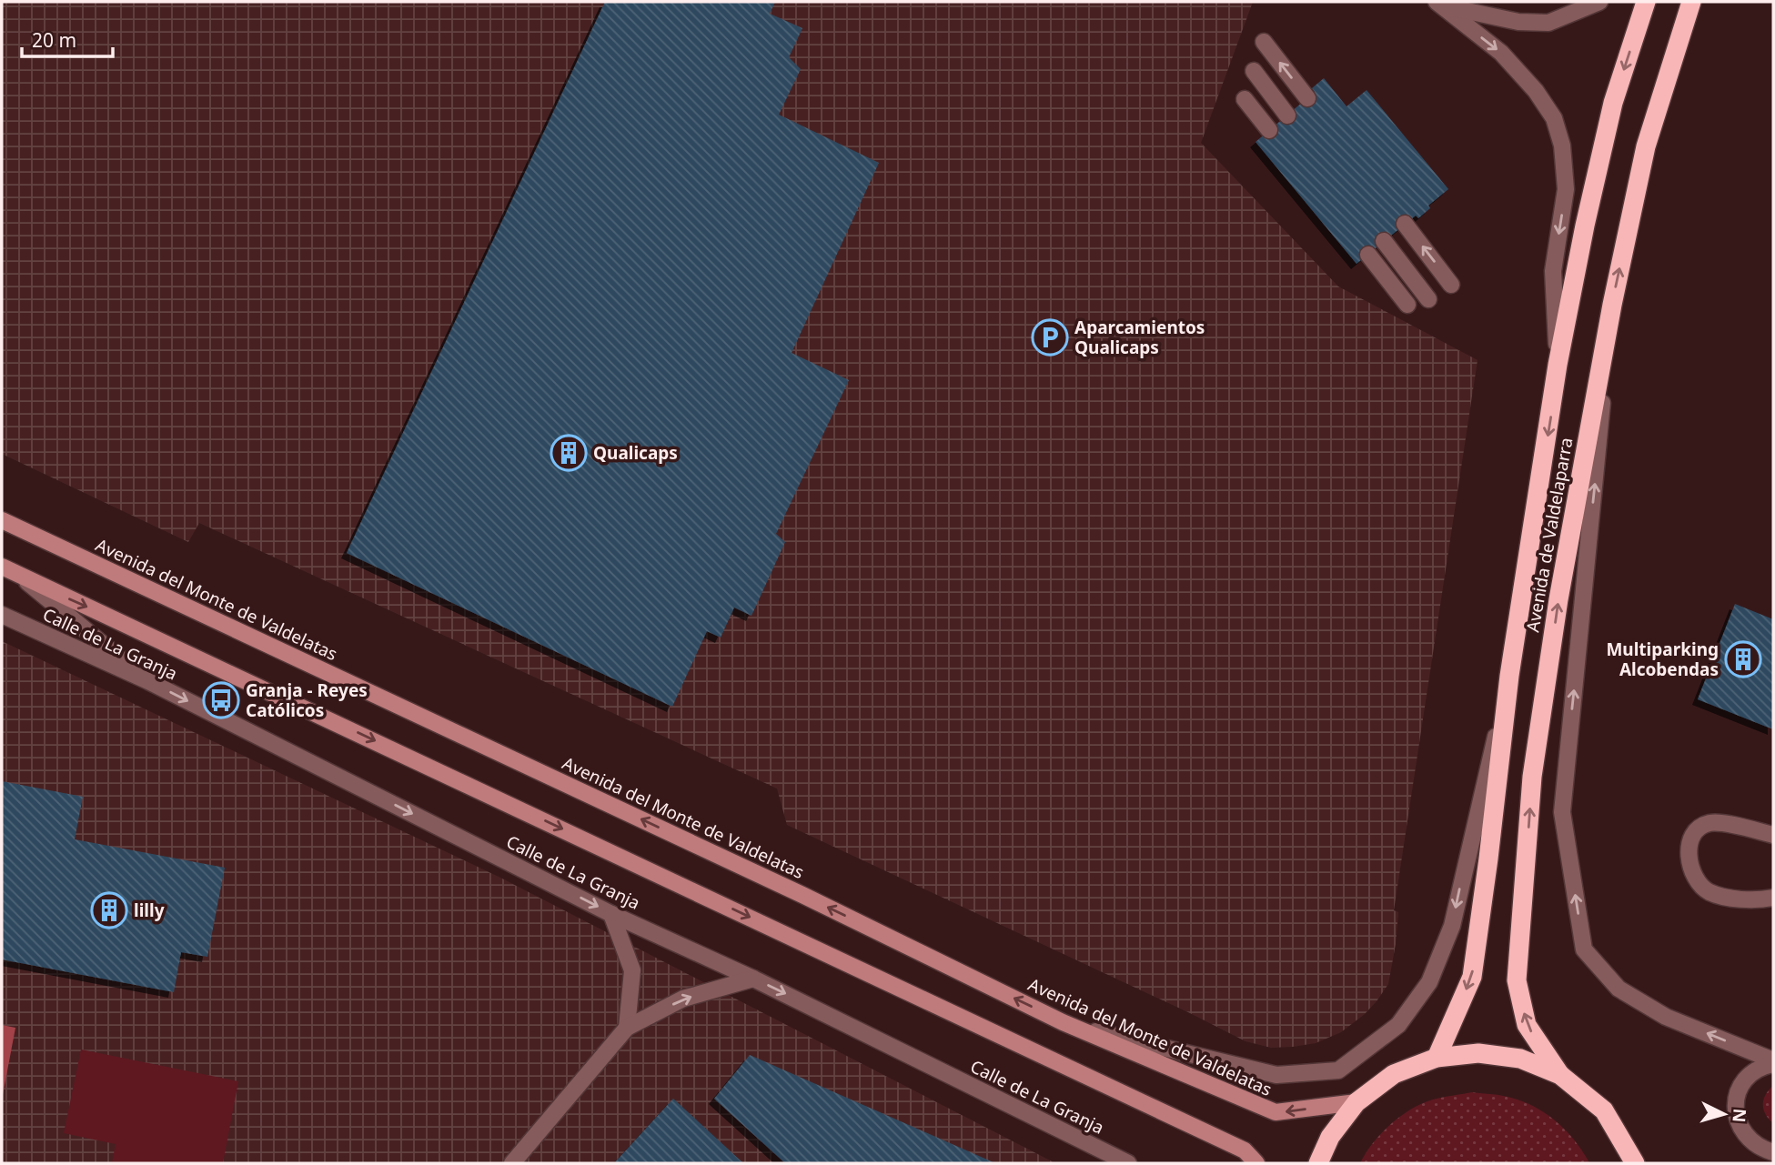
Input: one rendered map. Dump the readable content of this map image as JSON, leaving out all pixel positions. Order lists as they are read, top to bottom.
{
  "streets": {
    "highway": ["Avenida de Valdelaparra"],
    "main road": ["Avenida del Monte de Valdelatas"],
    "street": ["Calle de La Granja"]
  },
  "one_way": ["Calle de La Granja"],
  "places": {
    "parking": ["Aparcamientos Qualicaps"],
    "building": ["Qualicaps", "Multiparking Alcobendas", "lilly"],
    "bus stop": ["Granja - Reyes Católicos"]
  },
  "scale_bar": "20 m",
  "north": "right"
}
